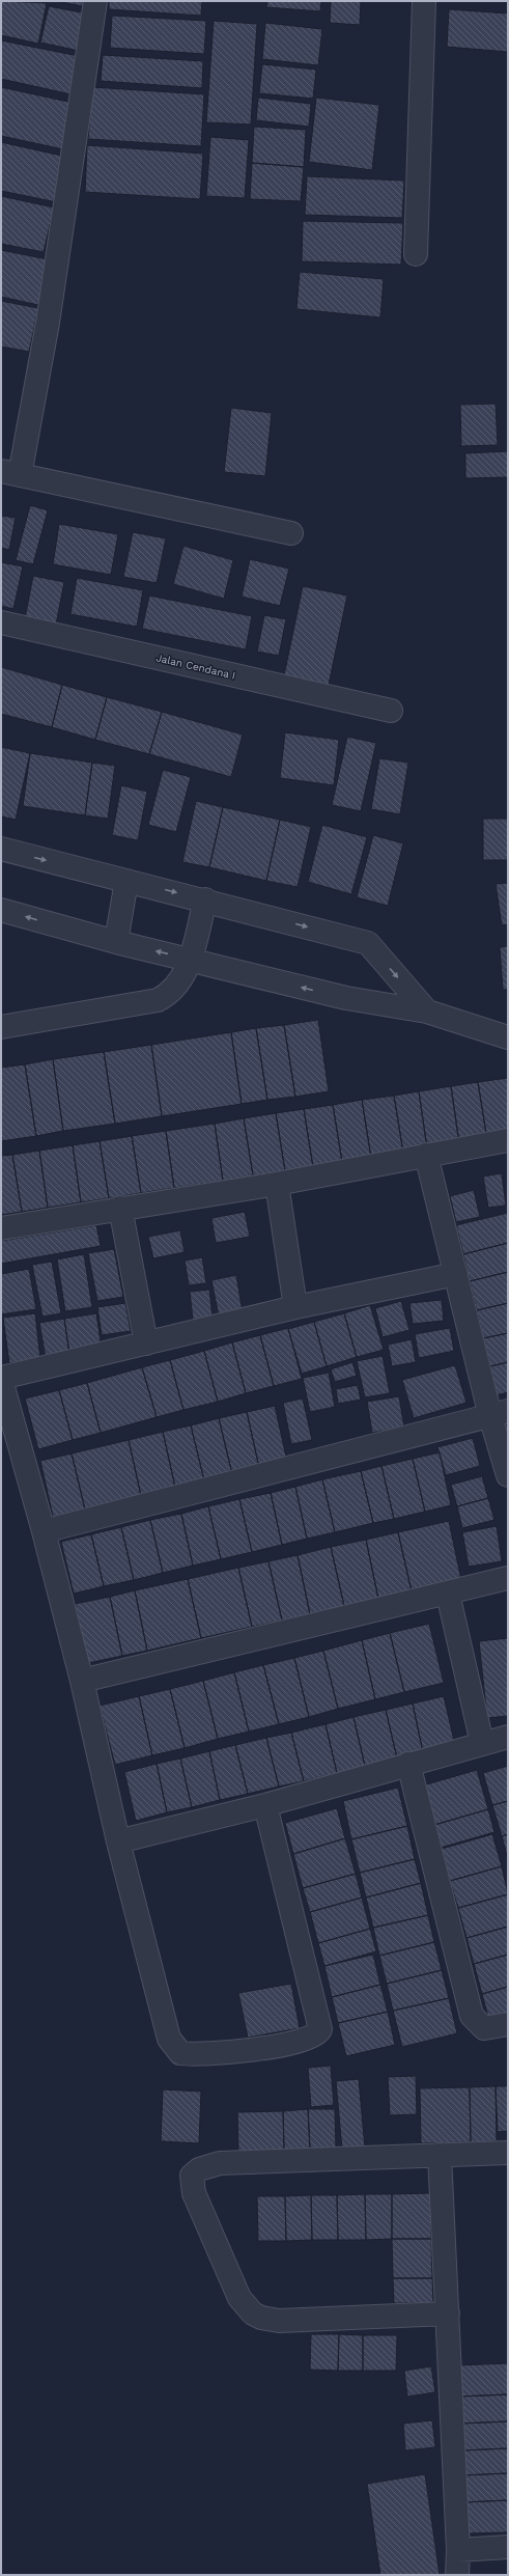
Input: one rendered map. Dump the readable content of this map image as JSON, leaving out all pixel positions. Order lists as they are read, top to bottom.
{
  "streets": {
    "street": ["Jalan Cendana I"]
  }
}
